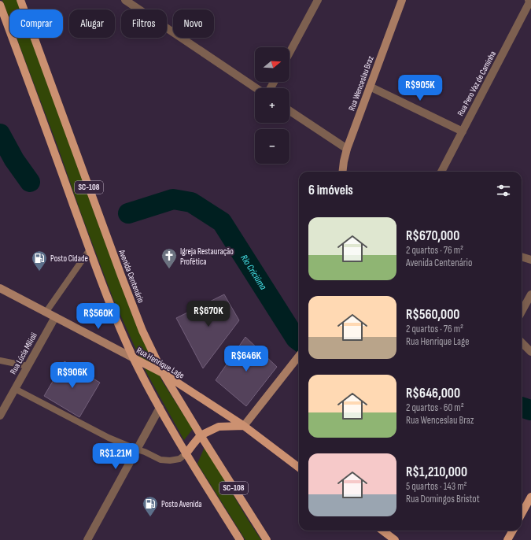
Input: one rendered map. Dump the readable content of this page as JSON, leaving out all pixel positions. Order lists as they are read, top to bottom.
{
  "streets": {
    "main road": ["SC-108", "Avenida Centenário", "Rua Henrique Lage"],
    "street": ["Rua Wenceslau Braz", "Rua Pero Vaz de Caminha", "Rua Lúcia Milioli"]
  },
  "crossings": [
    ["SC-108", "Rua Henrique Lage"],
    ["Avenida Centenário", "Rua Henrique Lage"],
    ["Rua Lúcia Milioli", "Rua Henrique Lage"]
  ],
  "water": ["Rio Criciúma"],
  "places": {
    "church": ["Igreja Restauração Profética"],
    "fuel station": ["Posto Cidade", "Posto Avenida"]
  },
  "north": "right",
  "page": {
    "chip": [
      "Comprar",
      "Alugar",
      "Filtros",
      "Novo"
    ],
    "map_buttons": ["+", "−"],
    "price": [
      "R$905K",
      "R$670K",
      "R$560K",
      "R$646K",
      "R$906K",
      "R$1.21M"
    ],
    "heading": "6 imóveis",
    "list": [
      {
        "name": "R$670,000",
        "note": "2 quartos · 76 m² · Avenida Centenário"
      },
      {
        "name": "R$560,000",
        "note": "2 quartos · 76 m² · Rua Henrique Lage"
      },
      {
        "name": "R$646,000",
        "note": "2 quartos · 60 m² · Rua Wenceslau Braz"
      },
      {
        "name": "R$1,210,000",
        "note": "5 quartos · 143 m² · Rua Domingos Bristot"
      }
    ]
  }
}
